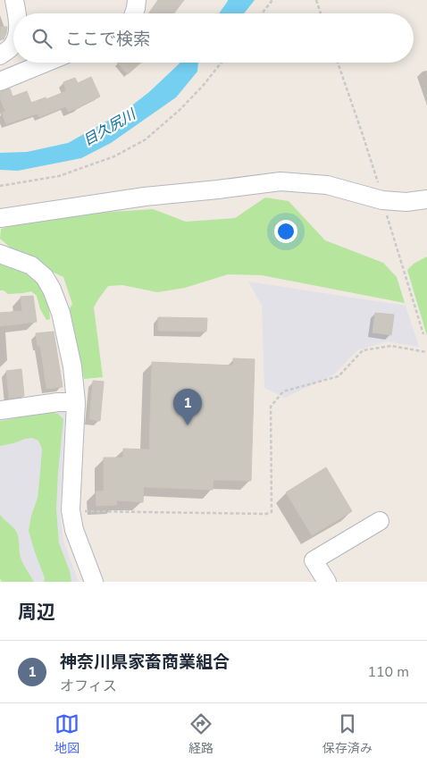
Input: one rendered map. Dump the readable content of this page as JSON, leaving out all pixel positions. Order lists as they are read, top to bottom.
{
  "water": ["目久尻川"],
  "page": {
    "search": "ここで検索",
    "pins": "1",
    "heading": "周辺",
    "list": [
      {
        "mark": "1",
        "name": "神奈川県家畜商業組合",
        "note": "オフィス",
        "value": "110 m"
      }
    ],
    "nav": ["地図", "経路", "保存済み"]
  }
}
